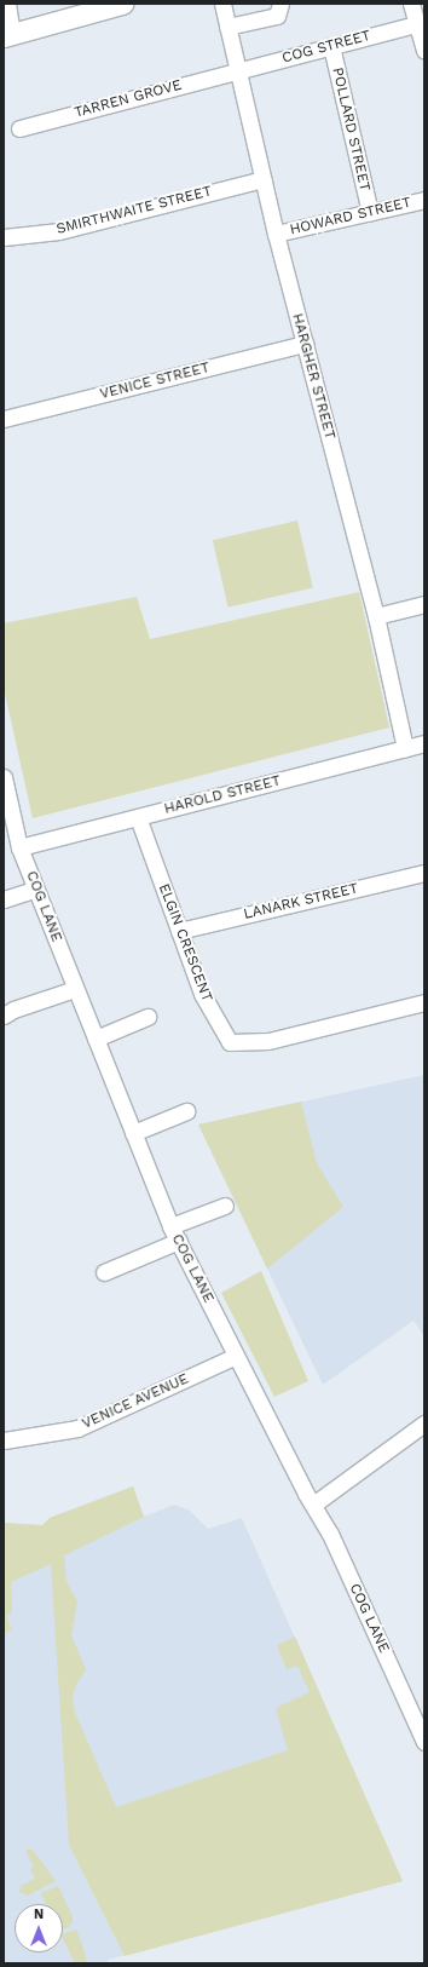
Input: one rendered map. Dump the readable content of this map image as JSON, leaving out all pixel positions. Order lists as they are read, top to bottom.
{
  "streets": {
    "street": [
      "COG STREET",
      "TARREN GROVE",
      "POLLARD STREET",
      "SMIRTHWAITE STREET",
      "HOWARD STREET",
      "HARGHER STREET",
      "VENICE STREET",
      "HAROLD STREET",
      "LANARK STREET",
      "COG LANE",
      "ELGIN CRESCENT",
      "VENICE AVENUE"
    ]
  },
  "crossings": [
    ["COG STREET", "TARREN GROVE"],
    ["COG STREET", "POLLARD STREET"],
    ["COG STREET", "HARGHER STREET"],
    ["TARREN GROVE", "HARGHER STREET"],
    ["POLLARD STREET", "HOWARD STREET"],
    ["SMIRTHWAITE STREET", "HARGHER STREET"],
    ["HOWARD STREET", "HARGHER STREET"],
    ["HARGHER STREET", "VENICE STREET"],
    ["HARGHER STREET", "HAROLD STREET"],
    ["HAROLD STREET", "COG LANE"],
    ["HAROLD STREET", "ELGIN CRESCENT"],
    ["LANARK STREET", "ELGIN CRESCENT"],
    ["COG LANE", "VENICE AVENUE"]
  ],
  "north": "top"
}
